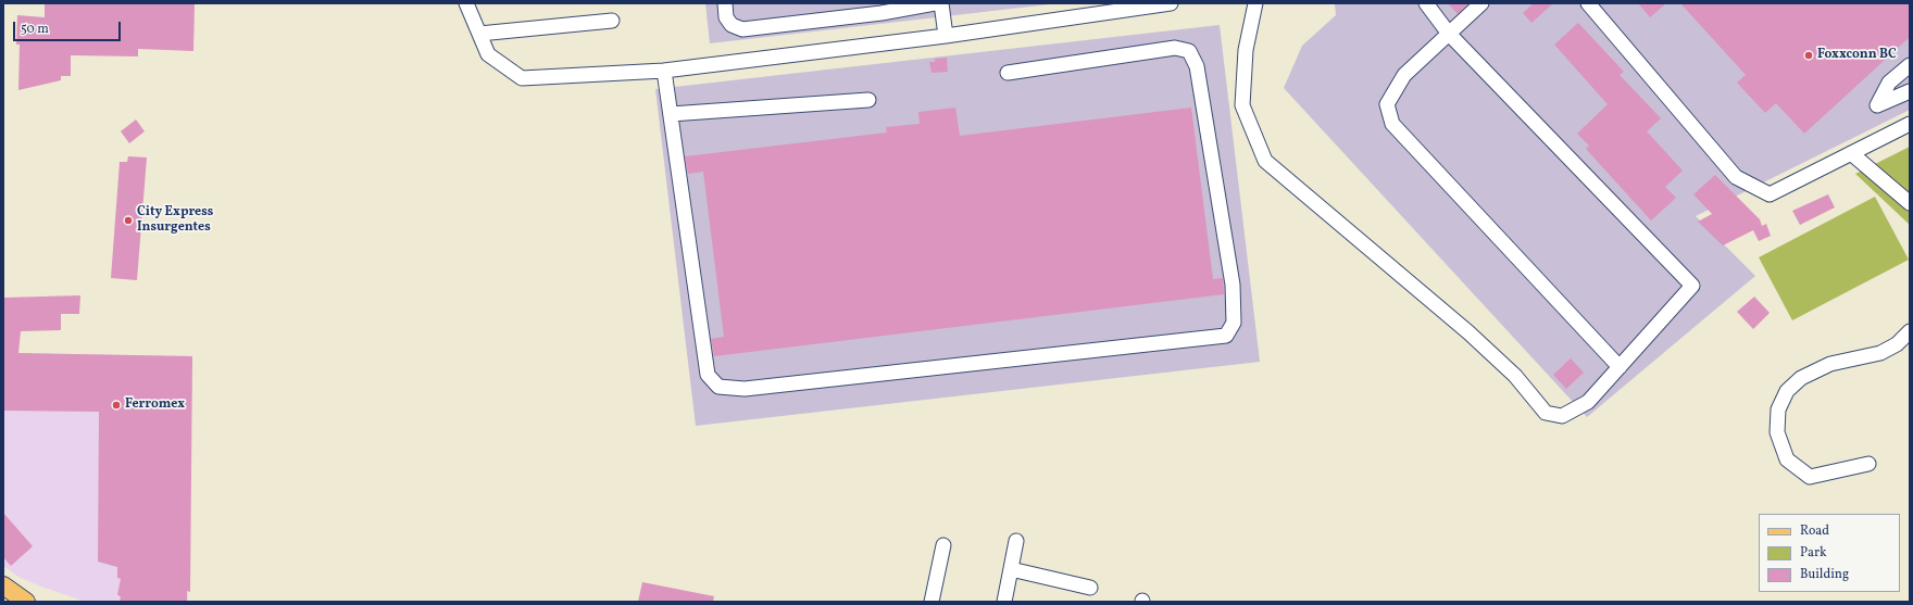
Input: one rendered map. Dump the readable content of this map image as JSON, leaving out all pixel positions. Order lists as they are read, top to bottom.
{
  "places": ["Foxxconn BC", "City Express Insurgentes", "Ferromex"],
  "legend": ["Road", "Park", "Building"],
  "scale_bar": "50 m"
}
